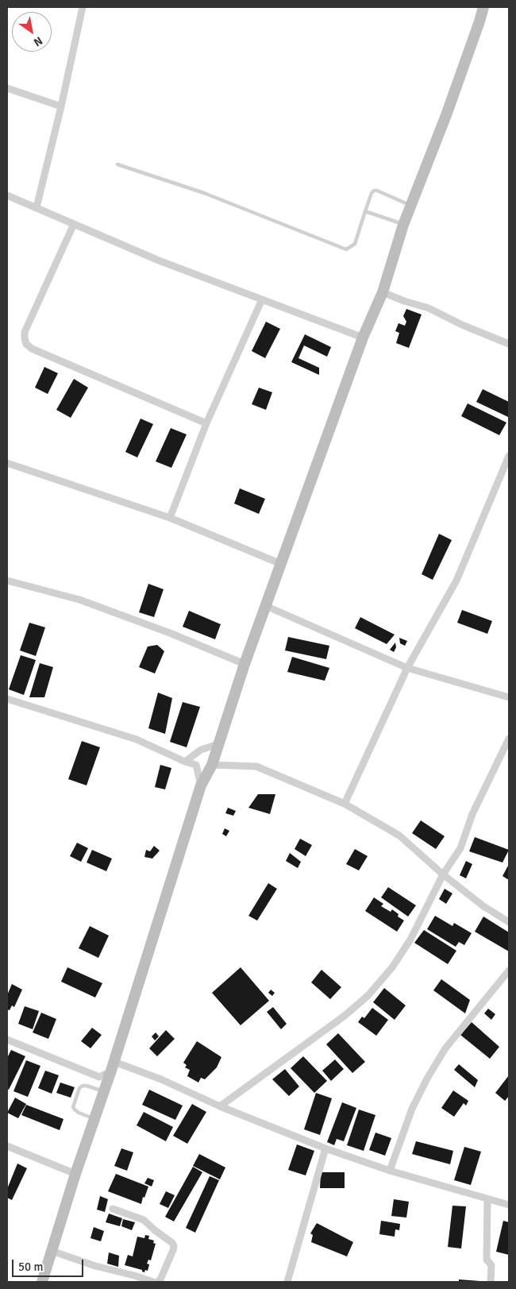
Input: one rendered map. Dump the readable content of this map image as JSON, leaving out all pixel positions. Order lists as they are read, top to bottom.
{
  "scale_bar": "50 m",
  "north": "bottom right"
}
